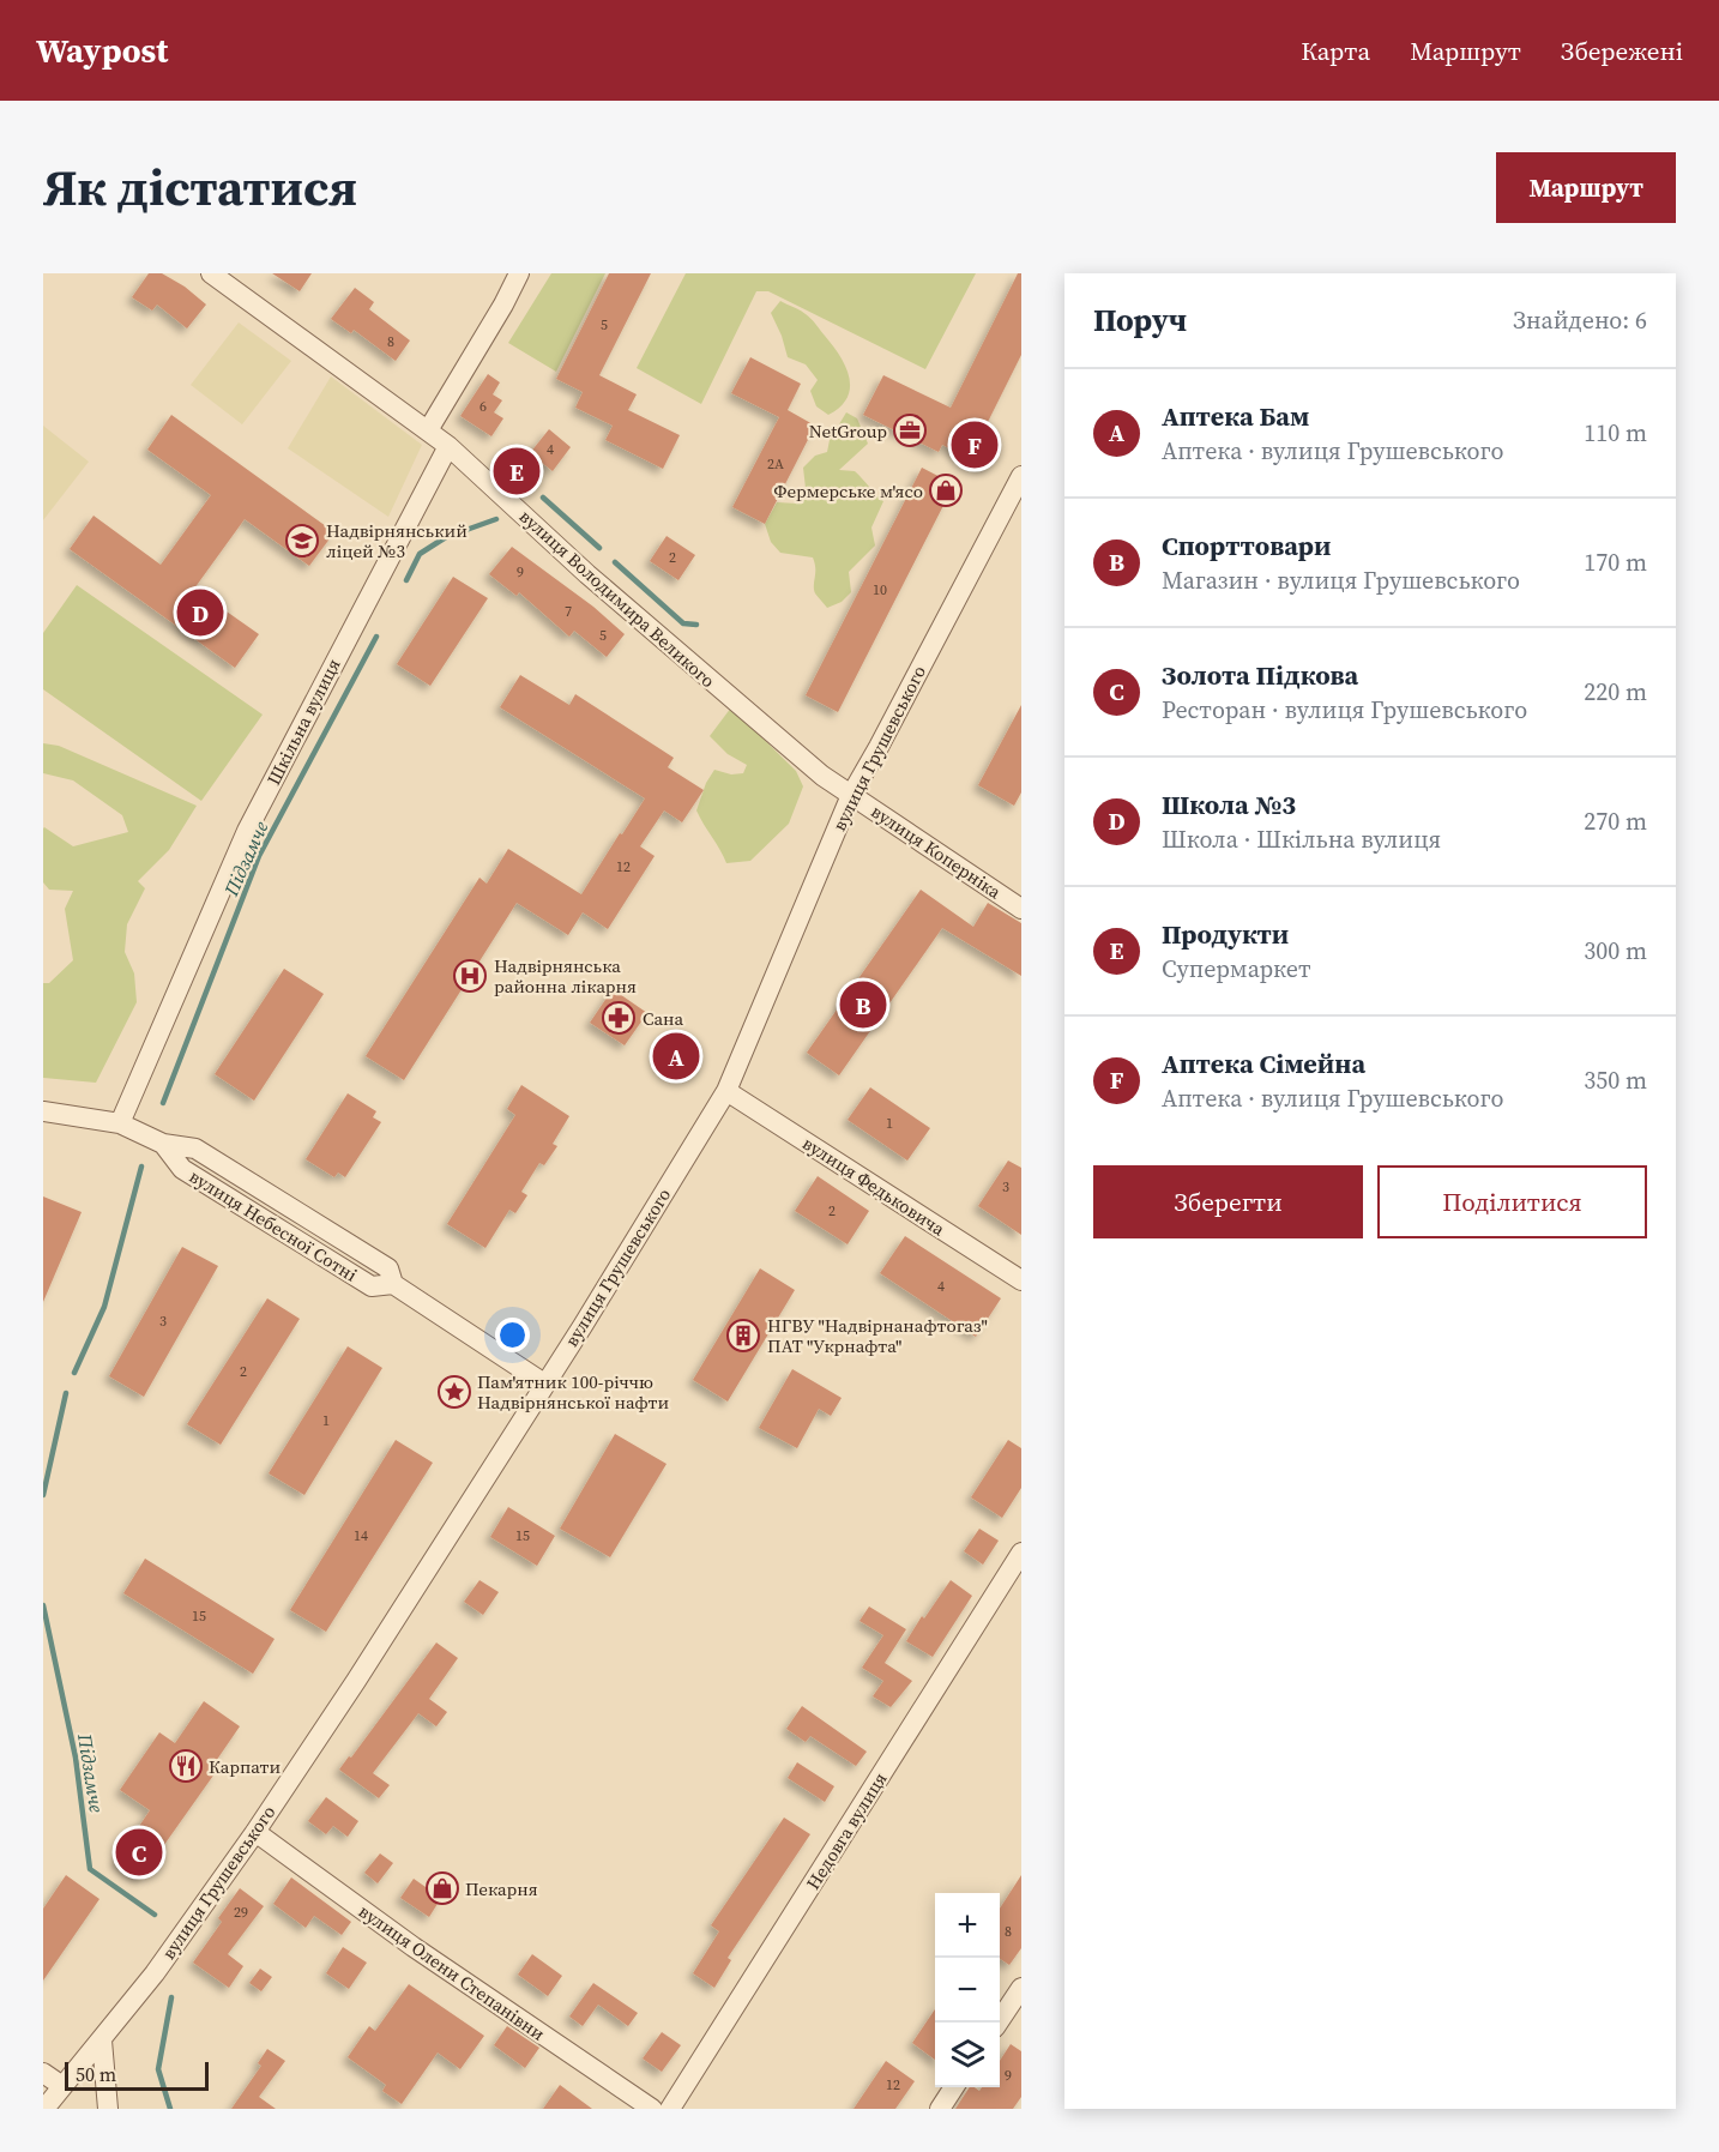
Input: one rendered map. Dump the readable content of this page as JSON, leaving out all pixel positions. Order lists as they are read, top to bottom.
{
  "streets": {
    "street": [
      "вулиця Володимира Великого",
      "Шкільна вулиця",
      "вулиця Грушевського",
      "вулиця Коперніка",
      "вулиця Федьковича",
      "вулиця Небесної Сотні",
      "Недовга вулиця",
      "вулиця Олени Степанівни"
    ]
  },
  "crossings": [
    ["вулиця Володимира Великого", "Шкільна вулиця"],
    ["вулиця Володимира Великого", "вулиця Грушевського"],
    ["вулиця Володимира Великого", "вулиця Коперніка"],
    ["Шкільна вулиця", "вулиця Небесної Сотні"],
    ["вулиця Грушевського", "вулиця Коперніка"],
    ["вулиця Грушевського", "вулиця Федьковича"],
    ["вулиця Грушевського", "вулиця Небесної Сотні"],
    ["вулиця Грушевського", "вулиця Олени Степанівни"]
  ],
  "water": ["Підзамче"],
  "places": {
    "office": ["NetGroup"],
    "shop": ["Фермерське м'ясо", "Пекарня"],
    "school or university": ["Надвірнянський ліцей №3"],
    "hospital": ["Надвірнянська районна лікарня"],
    "pharmacy": ["Сана"],
    "building": ["НГВУ \"Надвірнанафтогаз\" ПАТ \"Укрнафта\""],
    "place": ["Пам'ятник 100-річчю Надвірнянської нафти"],
    "restaurant": ["Карпати"]
  },
  "house_numbers": [
    "5",
    "8",
    "6",
    "4",
    "2А",
    "2",
    "9",
    "10",
    "7",
    "5",
    "12",
    "1",
    "3",
    "2",
    "4",
    "3",
    "2",
    "1",
    "14",
    "15",
    "15",
    "29",
    "8",
    "9",
    "12"
  ],
  "scale_bar": "50 m",
  "page": {
    "header": "Waypost",
    "nav": ["Карта", "Маршрут", "Збережені"],
    "title": "Як дістатися",
    "buttons": [
      "Маршрут",
      ["Зберегти", "Поділитися"]
    ],
    "heading": ["Поруч", "Знайдено: 6"],
    "list": [
      {
        "mark": "A",
        "name": "Аптека Бам",
        "note": "Аптека · вулиця Грушевського",
        "value": "110 m"
      },
      {
        "mark": "B",
        "name": "Спорттовари",
        "note": "Магазин · вулиця Грушевського",
        "value": "170 m"
      },
      {
        "mark": "C",
        "name": "Золота Підкова",
        "note": "Ресторан · вулиця Грушевського",
        "value": "220 m"
      },
      {
        "mark": "D",
        "name": "Школа №3",
        "note": "Школа · Шкільна вулиця",
        "value": "270 m"
      },
      {
        "mark": "E",
        "name": "Продукти",
        "note": "Супермаркет",
        "value": "300 m"
      },
      {
        "mark": "F",
        "name": "Аптека Сімейна",
        "note": "Аптека · вулиця Грушевського",
        "value": "350 m"
      }
    ],
    "pins": [
      "F",
      "E",
      "D",
      "B",
      "A",
      "C"
    ],
    "map_buttons": ["+", "−"],
    "scale": "50 m"
  }
}
